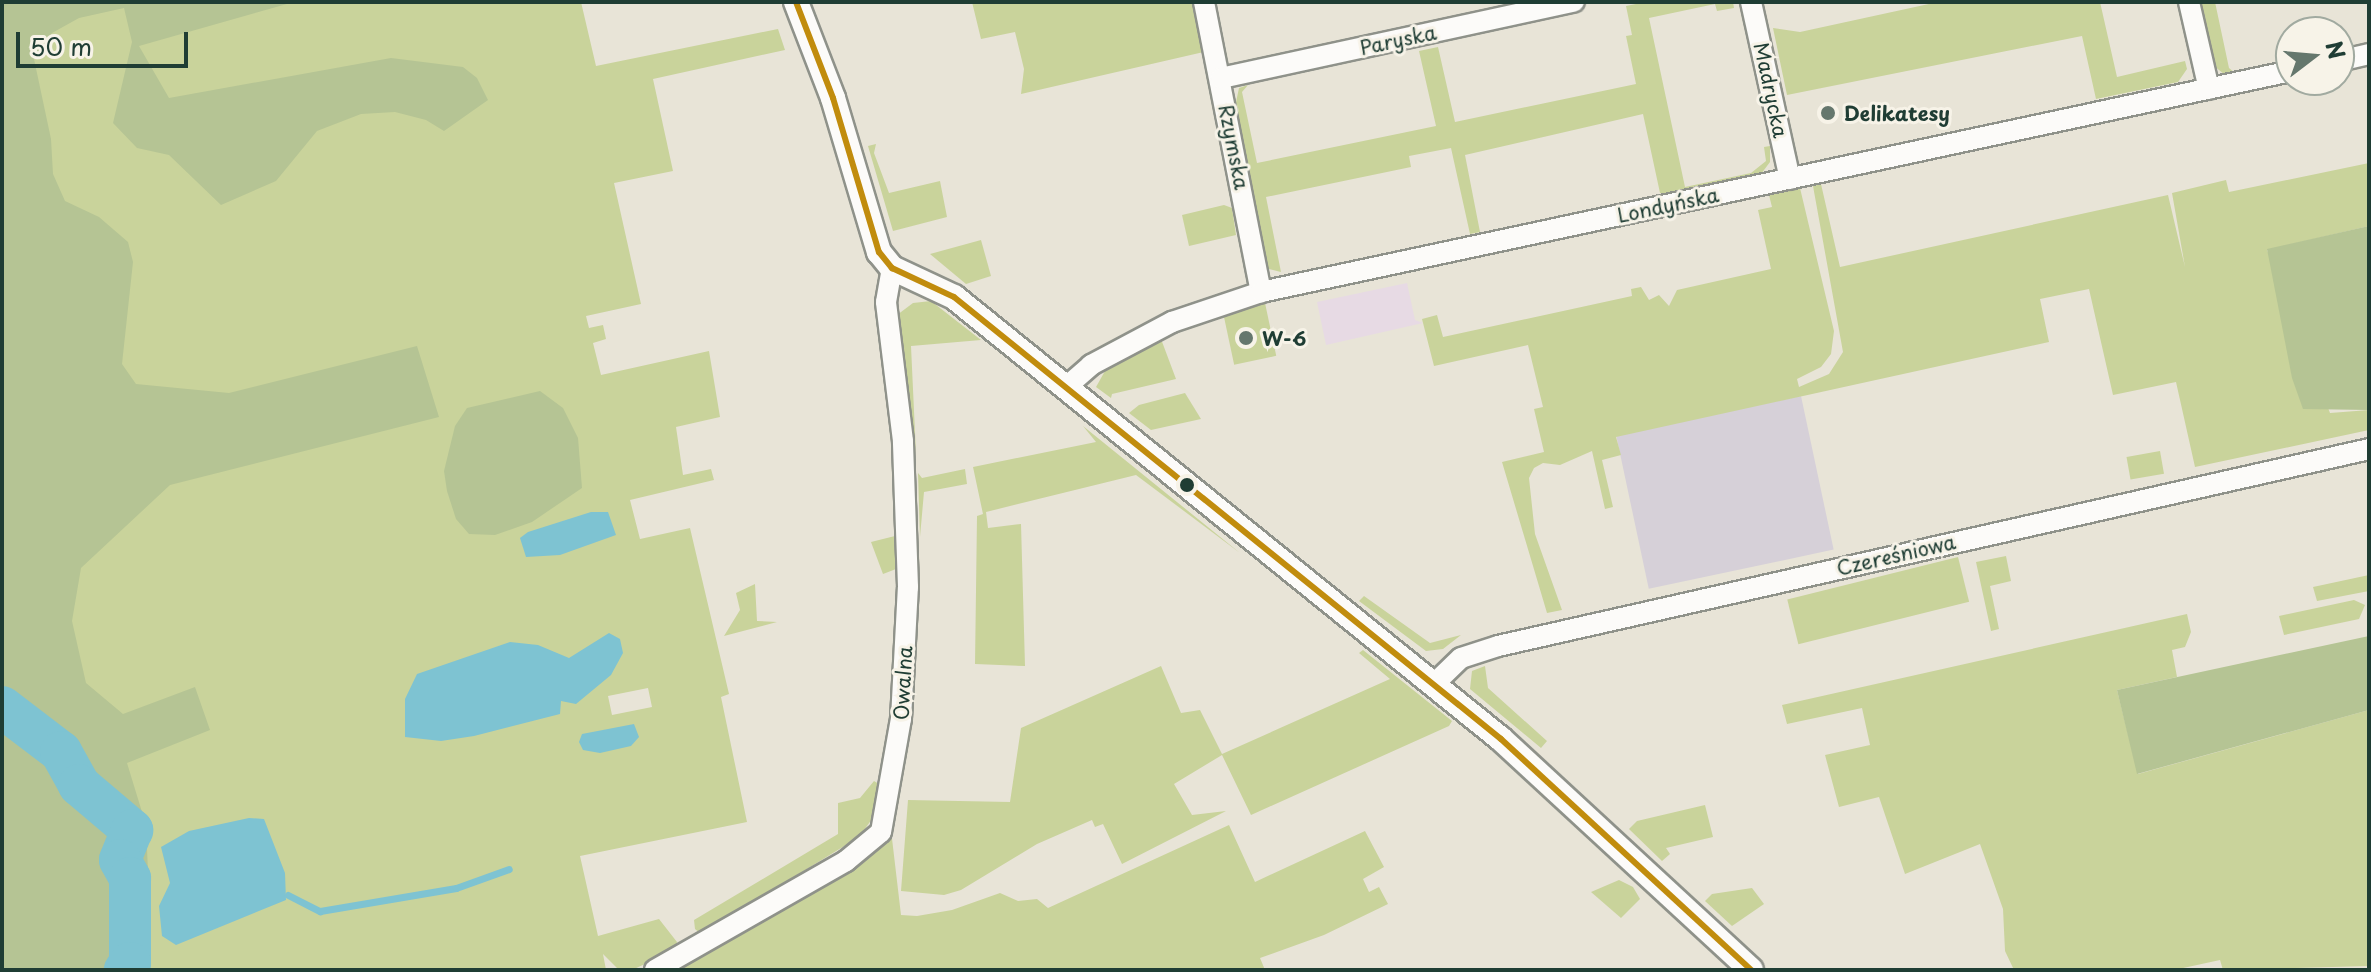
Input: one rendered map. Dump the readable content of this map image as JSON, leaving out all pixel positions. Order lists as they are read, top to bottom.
{
  "streets": {
    "street": [
      "Paryska",
      "Madrycka",
      "Rzymska",
      "Londyńska",
      "Czereśniowa",
      "Owalna"
    ]
  },
  "crossings": [
    ["Paryska", "Rzymska"],
    ["Madrycka", "Londyńska"],
    ["Rzymska", "Londyńska"]
  ],
  "places": ["Delikatesy", "W-6"],
  "scale_bar": "50 m",
  "north": "right"
}
